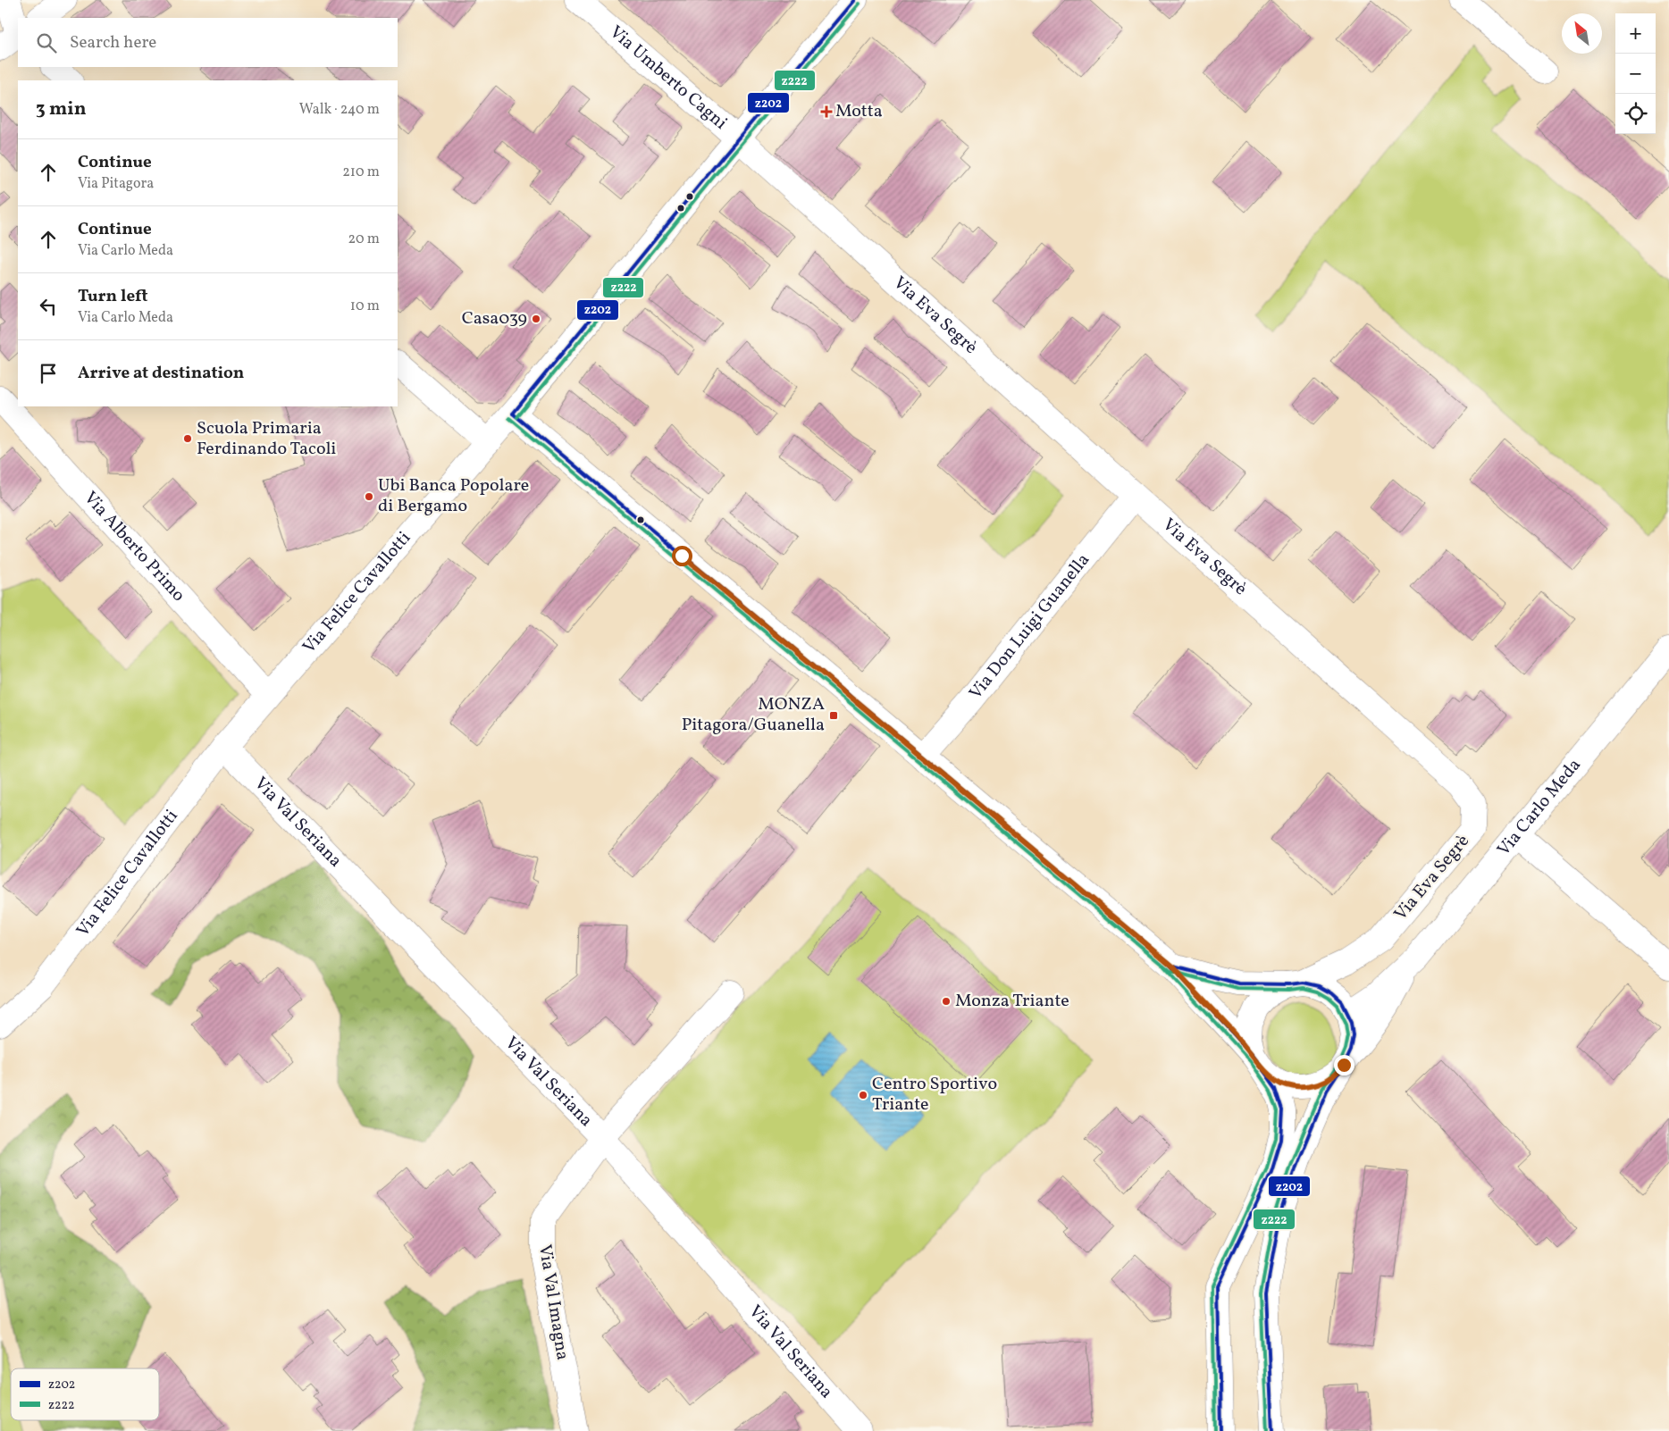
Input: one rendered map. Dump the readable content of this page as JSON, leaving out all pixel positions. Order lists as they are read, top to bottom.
{
  "streets": {
    "street": [
      "Via Umberto Cagni",
      "Via Eva Segrè",
      "Via Alberto Primo",
      "Via Felice Cavallotti",
      "Via Don Luigi Guanella",
      "Via Carlo Meda",
      "Via Val Seriana",
      "Via Val Imagna"
    ]
  },
  "crossings": [
    ["Via Umberto Cagni", "Via Eva Segrè"],
    ["Via Umberto Cagni", "Via Felice Cavallotti"],
    ["Via Eva Segrè", "Via Felice Cavallotti"],
    ["Via Eva Segrè", "Via Don Luigi Guanella"],
    ["Via Eva Segrè", "Via Carlo Meda"],
    ["Via Alberto Primo", "Via Felice Cavallotti"],
    ["Via Felice Cavallotti", "Via Val Seriana"],
    ["Via Val Seriana", "Via Val Imagna"]
  ],
  "places": {
    "health": ["Motta"],
    "other": [
      "Casa039",
      "Scuola Primaria Ferdinando Tacoli",
      "Ubi Banca Popolare di Bergamo",
      "Monza Triante",
      "Centro Sportivo Triante"
    ],
    "transit": ["MONZA Pitagora/Guanella"]
  },
  "lines": ["transit line z202", "transit line z222"],
  "legend": ["z202", "z222"],
  "north": "top left",
  "page": {
    "map_buttons": ["+", "−"],
    "search": "Search here",
    "heading": ["3 min", "Walk · 240 m"],
    "list": [
      ["Continue", "Via Pitagora", "210 m"],
      ["Continue", "Via Carlo Meda", "20 m"],
      ["Turn left", "Via Carlo Meda", "10 m"],
      "Arrive at destination"
    ]
  }
}
